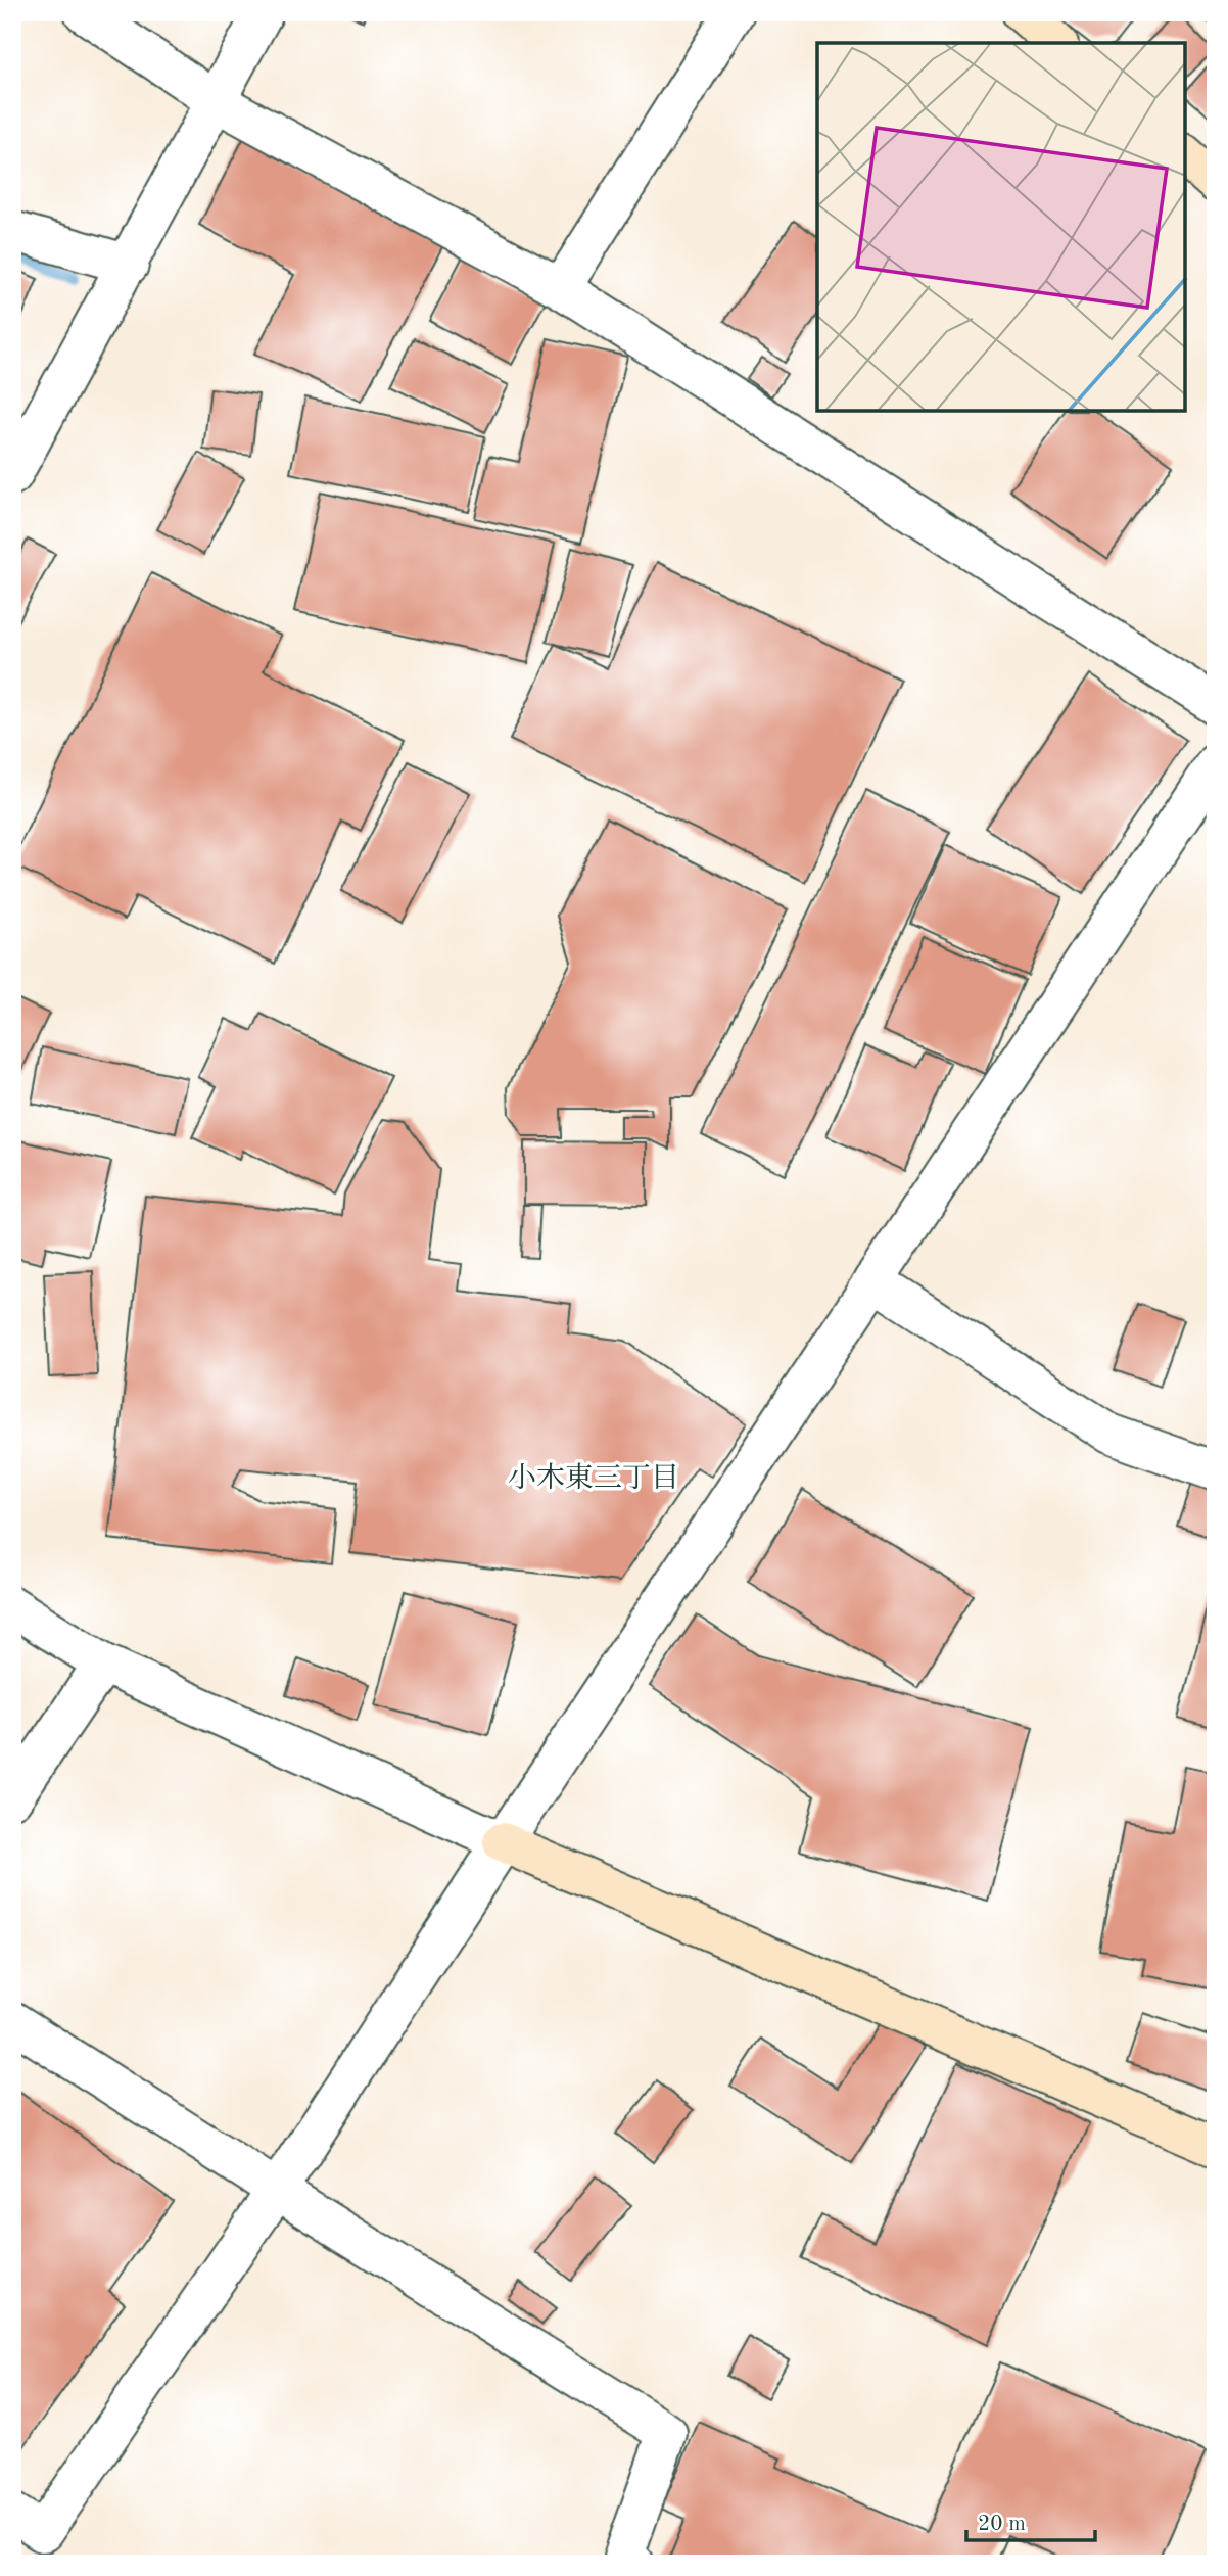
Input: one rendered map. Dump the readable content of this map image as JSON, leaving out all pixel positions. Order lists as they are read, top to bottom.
{
  "districts": ["小木東三丁目"],
  "scale_bar": "20 m"
}
